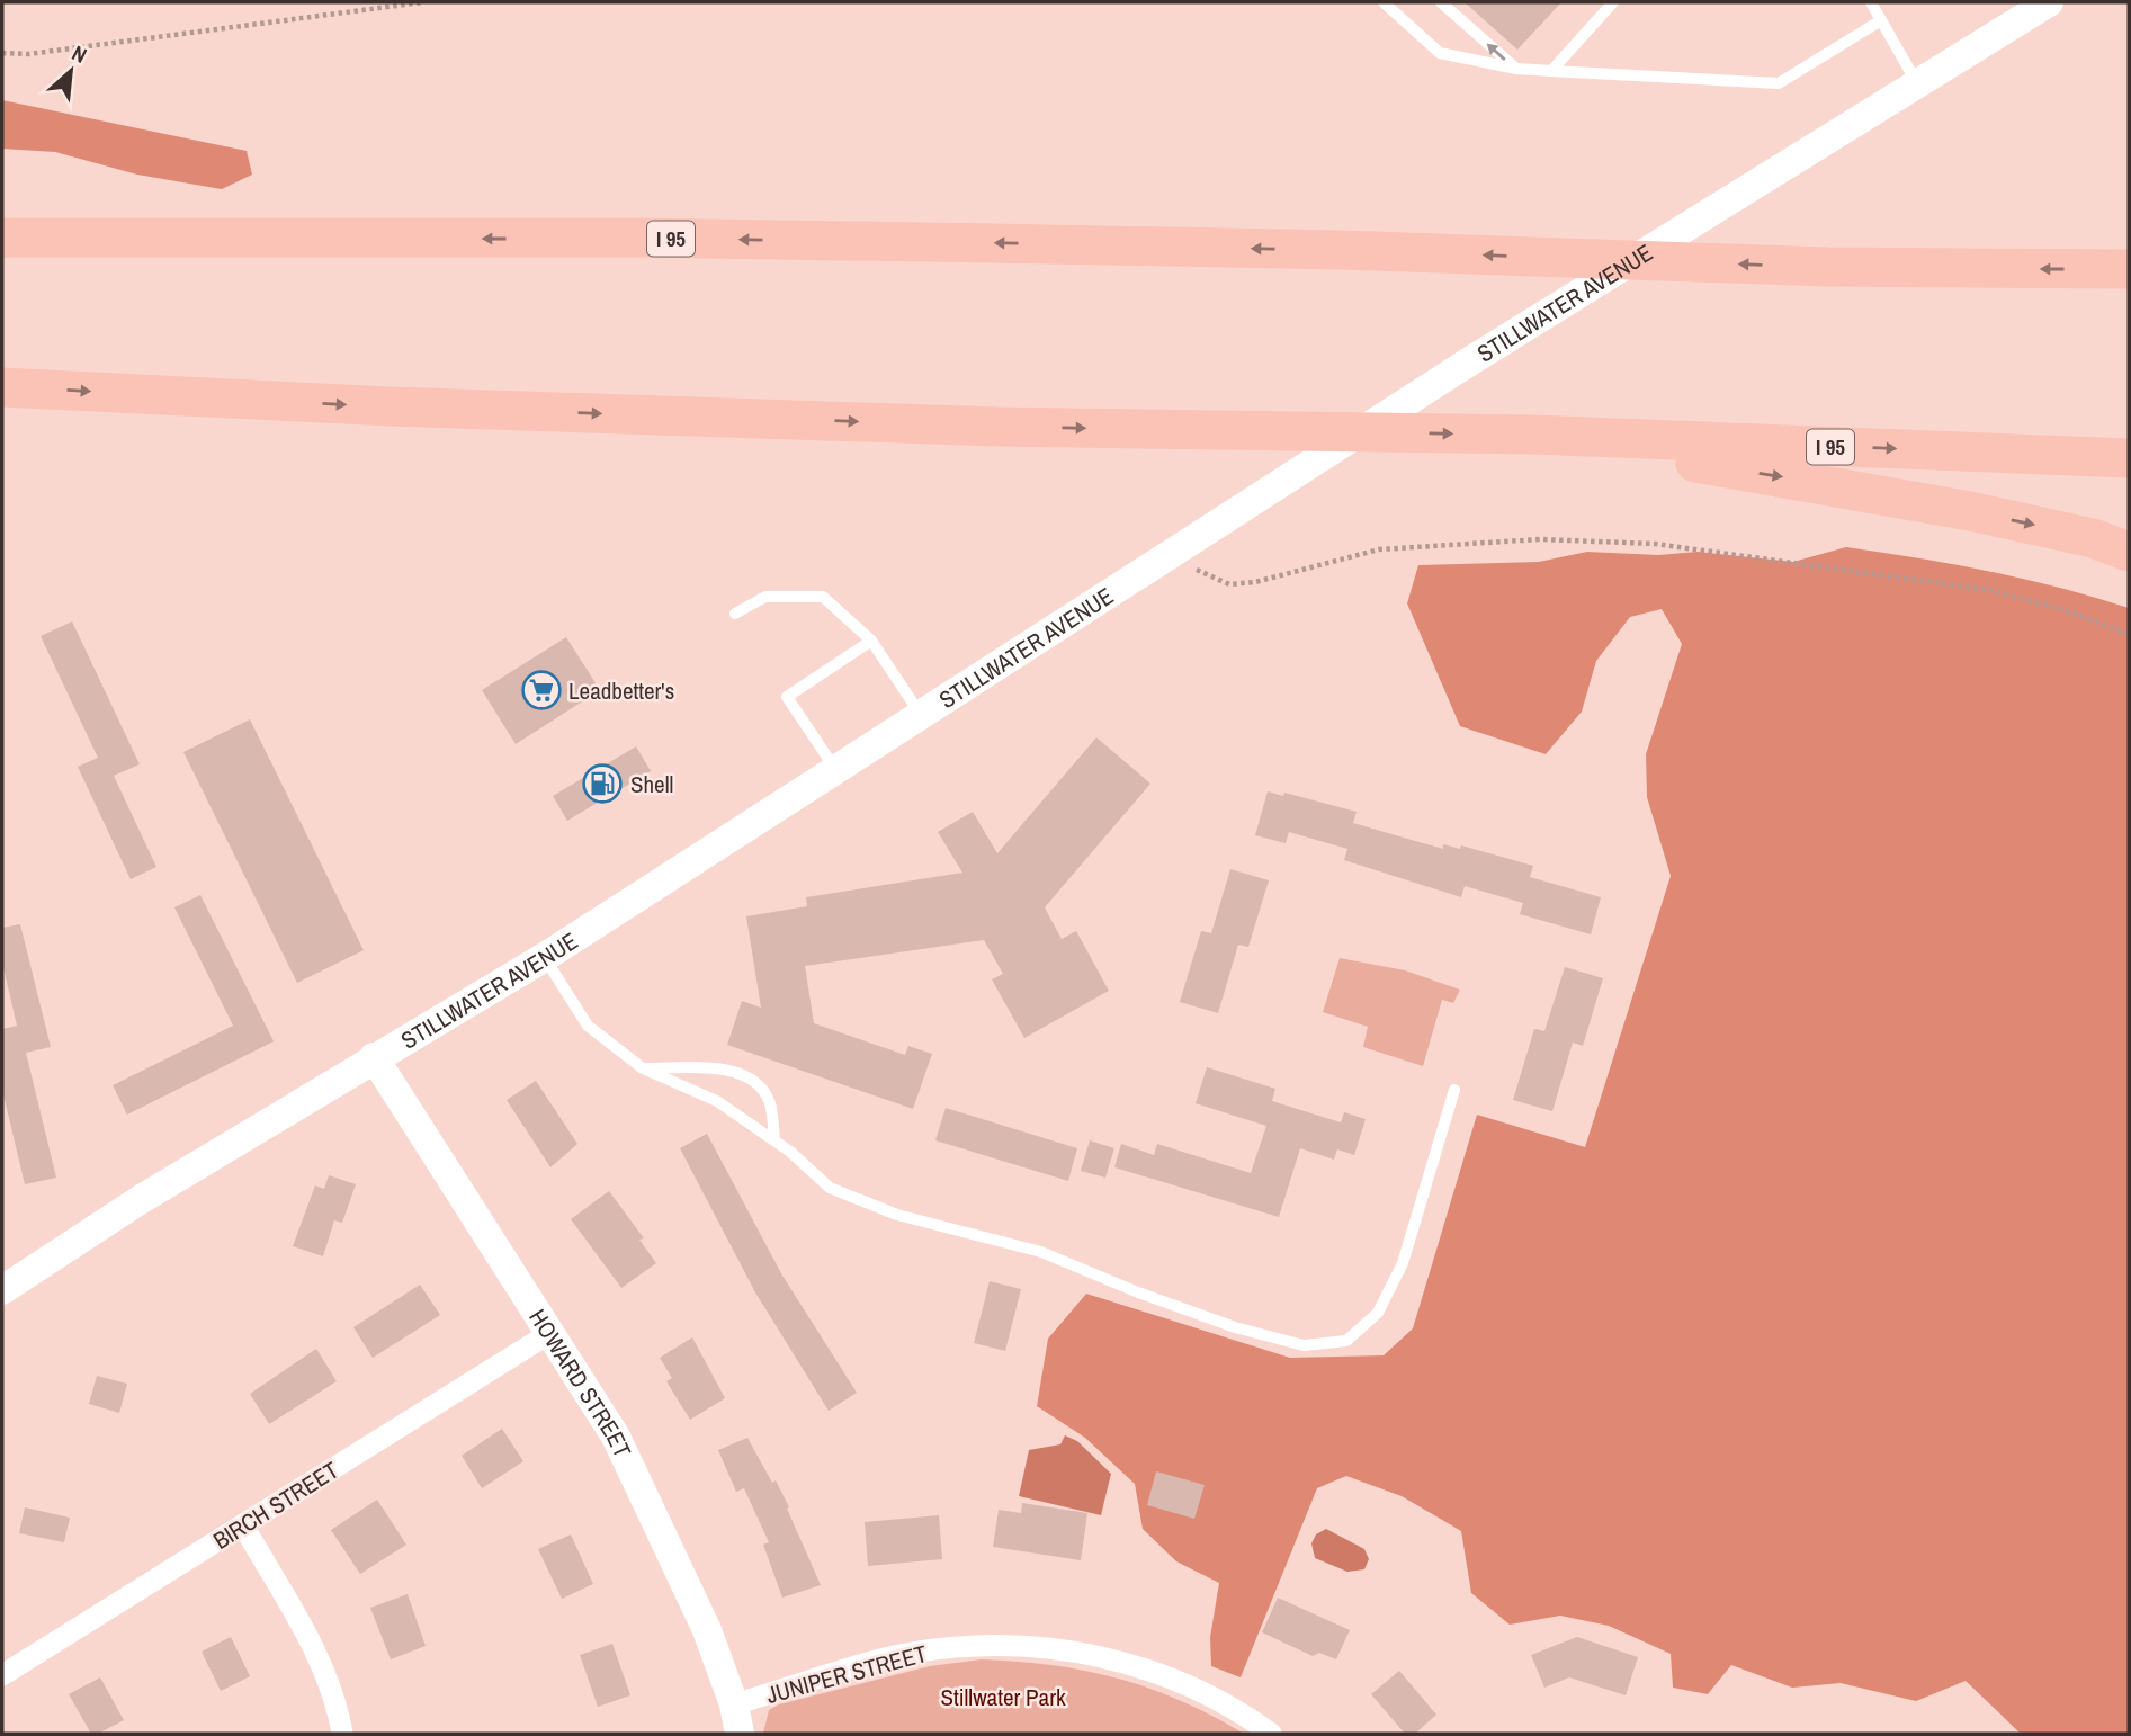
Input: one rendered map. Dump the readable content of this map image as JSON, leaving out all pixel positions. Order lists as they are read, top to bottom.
{
  "streets": {
    "highway": ["I 95"],
    "main road": ["STILLWATER AVENUE", "HOWARD STREET"],
    "street": ["BIRCH STREET", "JUNIPER STREET"]
  },
  "crossings": [
    ["STILLWATER AVENUE", "HOWARD STREET"],
    ["HOWARD STREET", "BIRCH STREET"],
    ["HOWARD STREET", "JUNIPER STREET"]
  ],
  "parks": ["Stillwater Park"],
  "places": {
    "supermarket": ["Leadbetter's"],
    "fuel station": ["Shell"]
  },
  "north": "top right"
}
